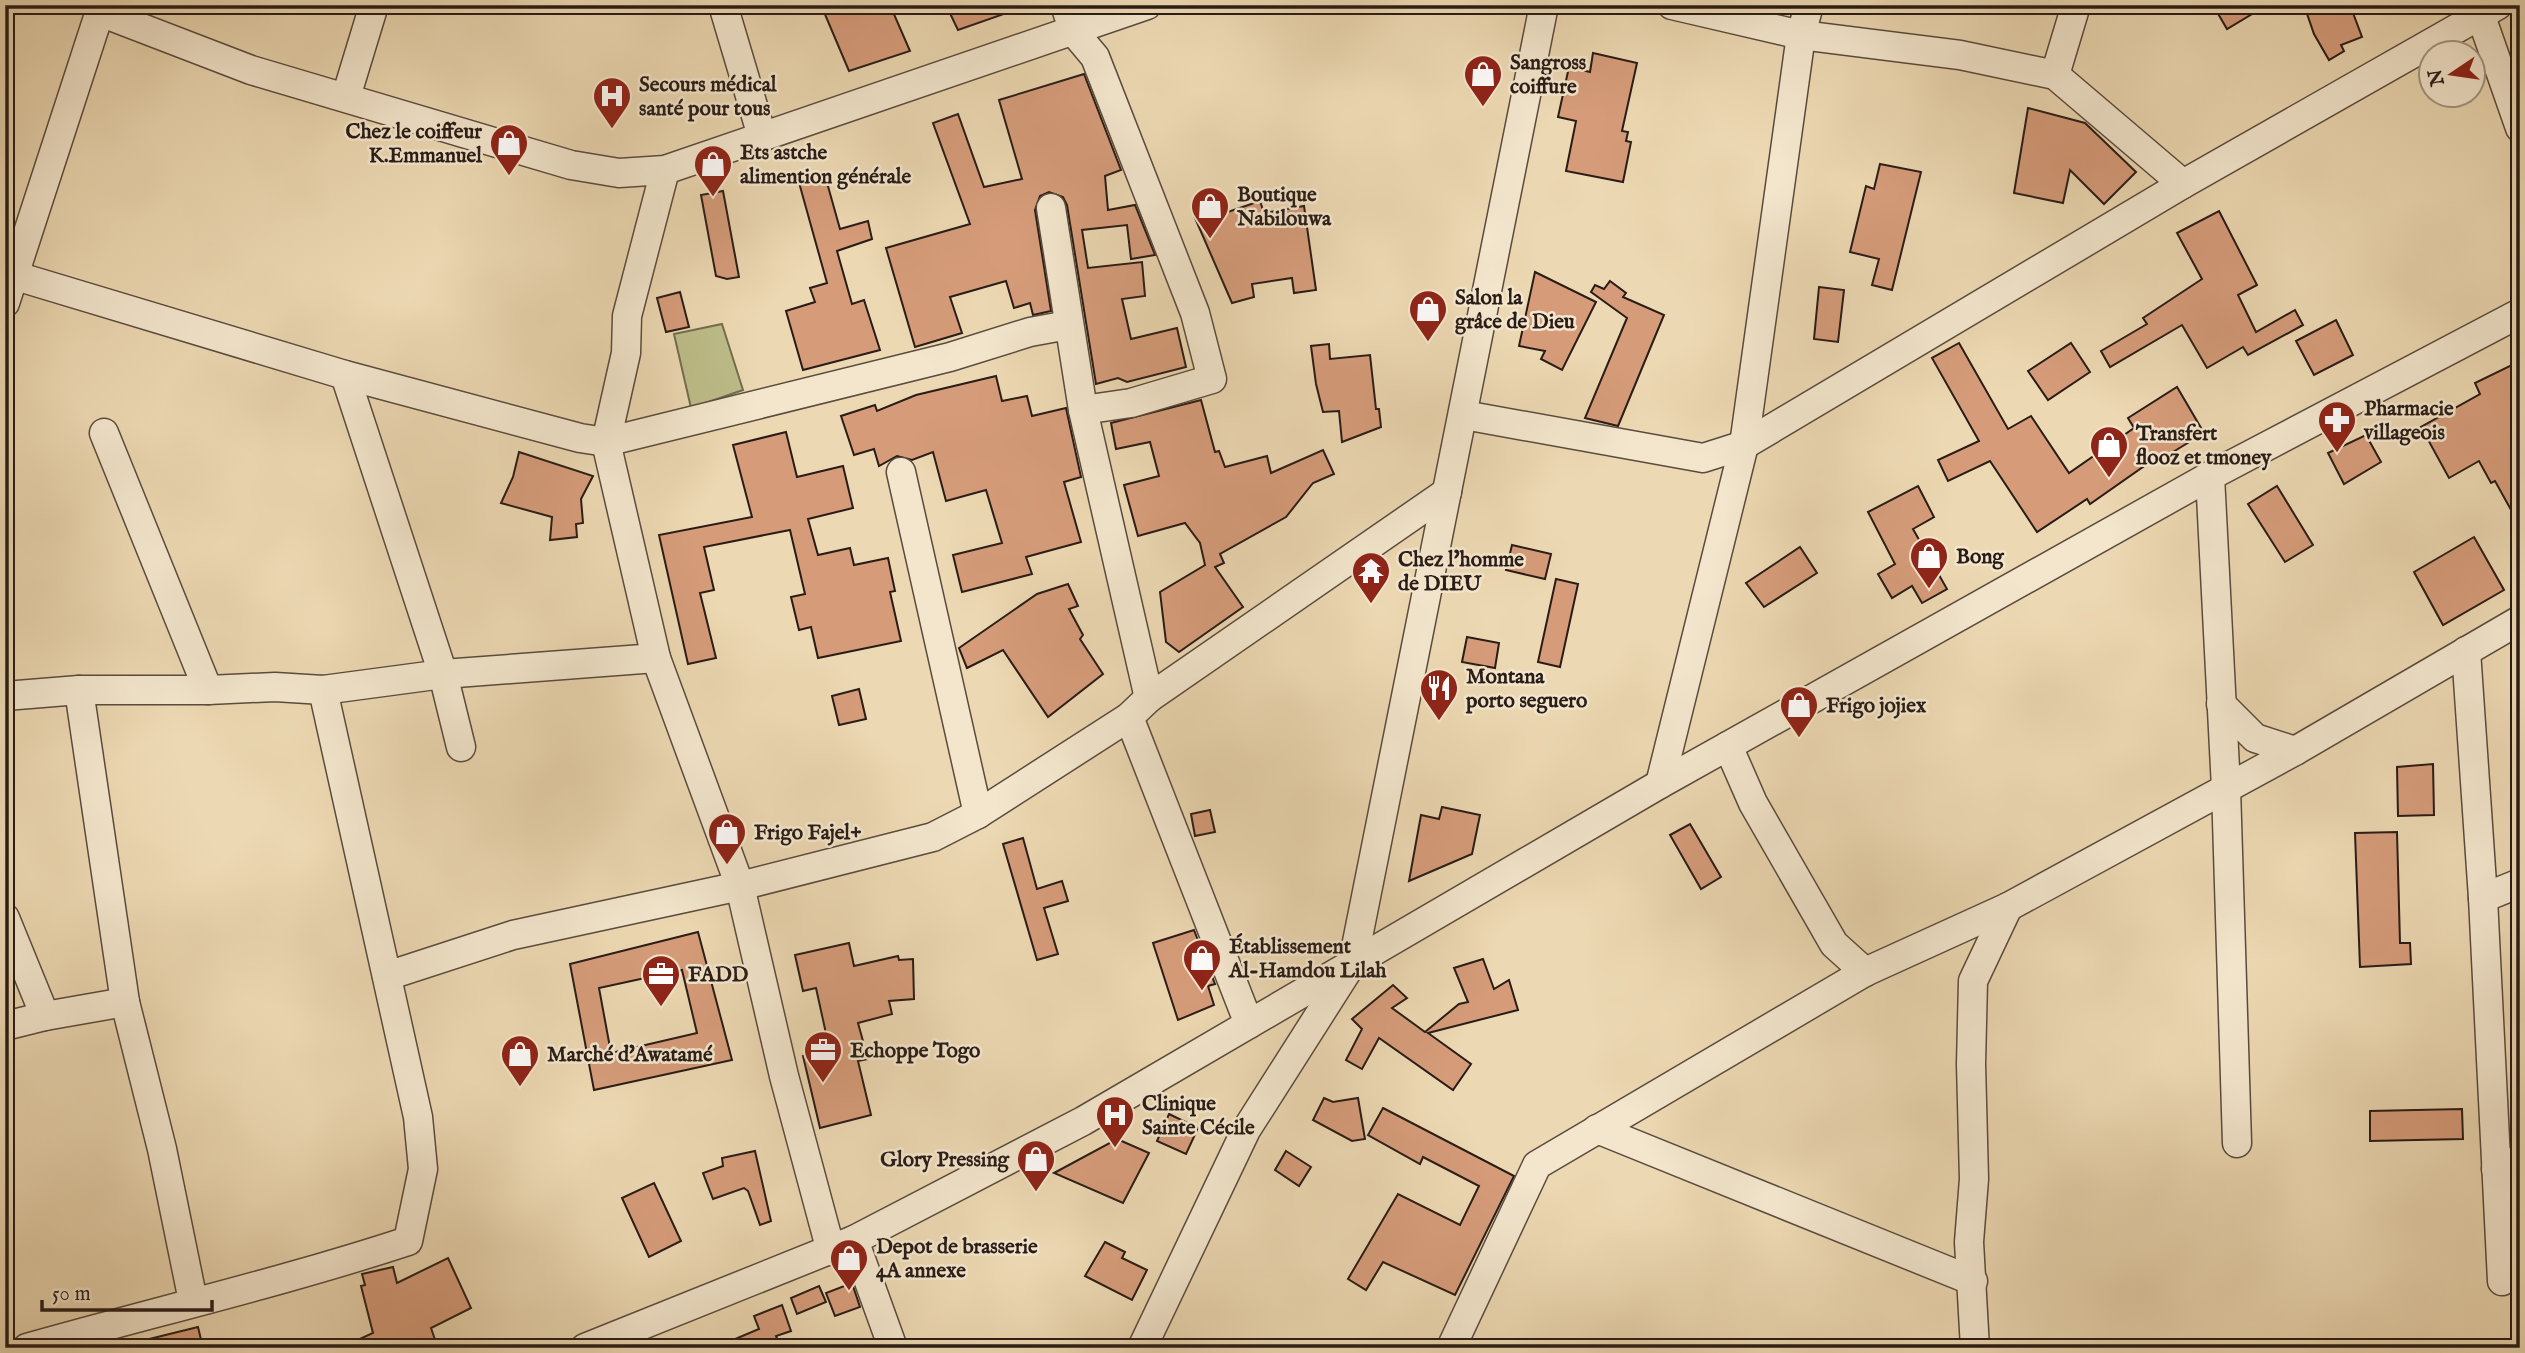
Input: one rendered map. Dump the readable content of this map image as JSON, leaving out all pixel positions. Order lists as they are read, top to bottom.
{
  "places": {
    "shop": [
      "Sangross coiffure",
      "Chez le coiffeur K.Emmanuel",
      "Ets astche alimention générale",
      "Boutique Nabilouwa",
      "Salon la grâce de Dieu",
      "Transfert flooz et tmoney",
      "Bong",
      "Frigo jojiex",
      "Frigo Fajel+",
      "Établissement Al-Hamdou Lilah",
      "Marché d'Awatamé",
      "Glory Pressing",
      "Depot de brasserie 4A annexe"
    ],
    "hospital": ["Secours médical santé pour tous", "Clinique Sainte Cécile"],
    "pharmacy": ["Pharmacie villageois"],
    "temple": ["Chez l'homme de DIEU"],
    "restaurant": ["Montana porto seguero"],
    "office": ["FADD", "Echoppe Togo"]
  },
  "scale_bar": "50 m",
  "north": "left"
}
